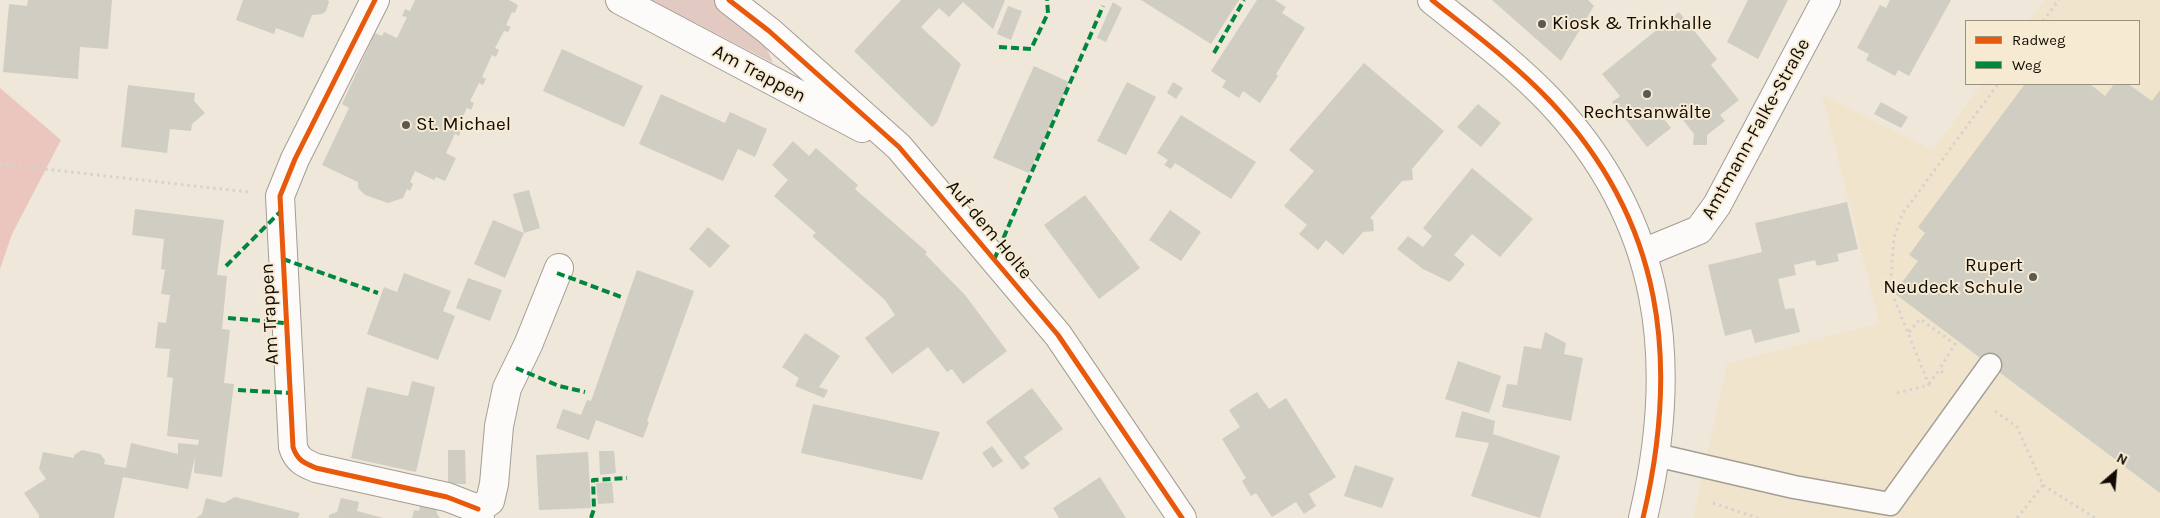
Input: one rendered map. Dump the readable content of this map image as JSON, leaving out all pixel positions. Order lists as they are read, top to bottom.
{
  "streets": {
    "street": ["Am Trappen", "Amtmann-Falke-Straße", "Auf dem Holte"]
  },
  "crossings": [
    ["Am Trappen", "Auf dem Holte"]
  ],
  "places": [
    "Kiosk & Trinkhalle",
    "Rechtsanwälte",
    "St. Michael",
    "Rupert Neudeck Schule"
  ],
  "legend": ["Radweg", "Weg"],
  "north": "top right"
}
